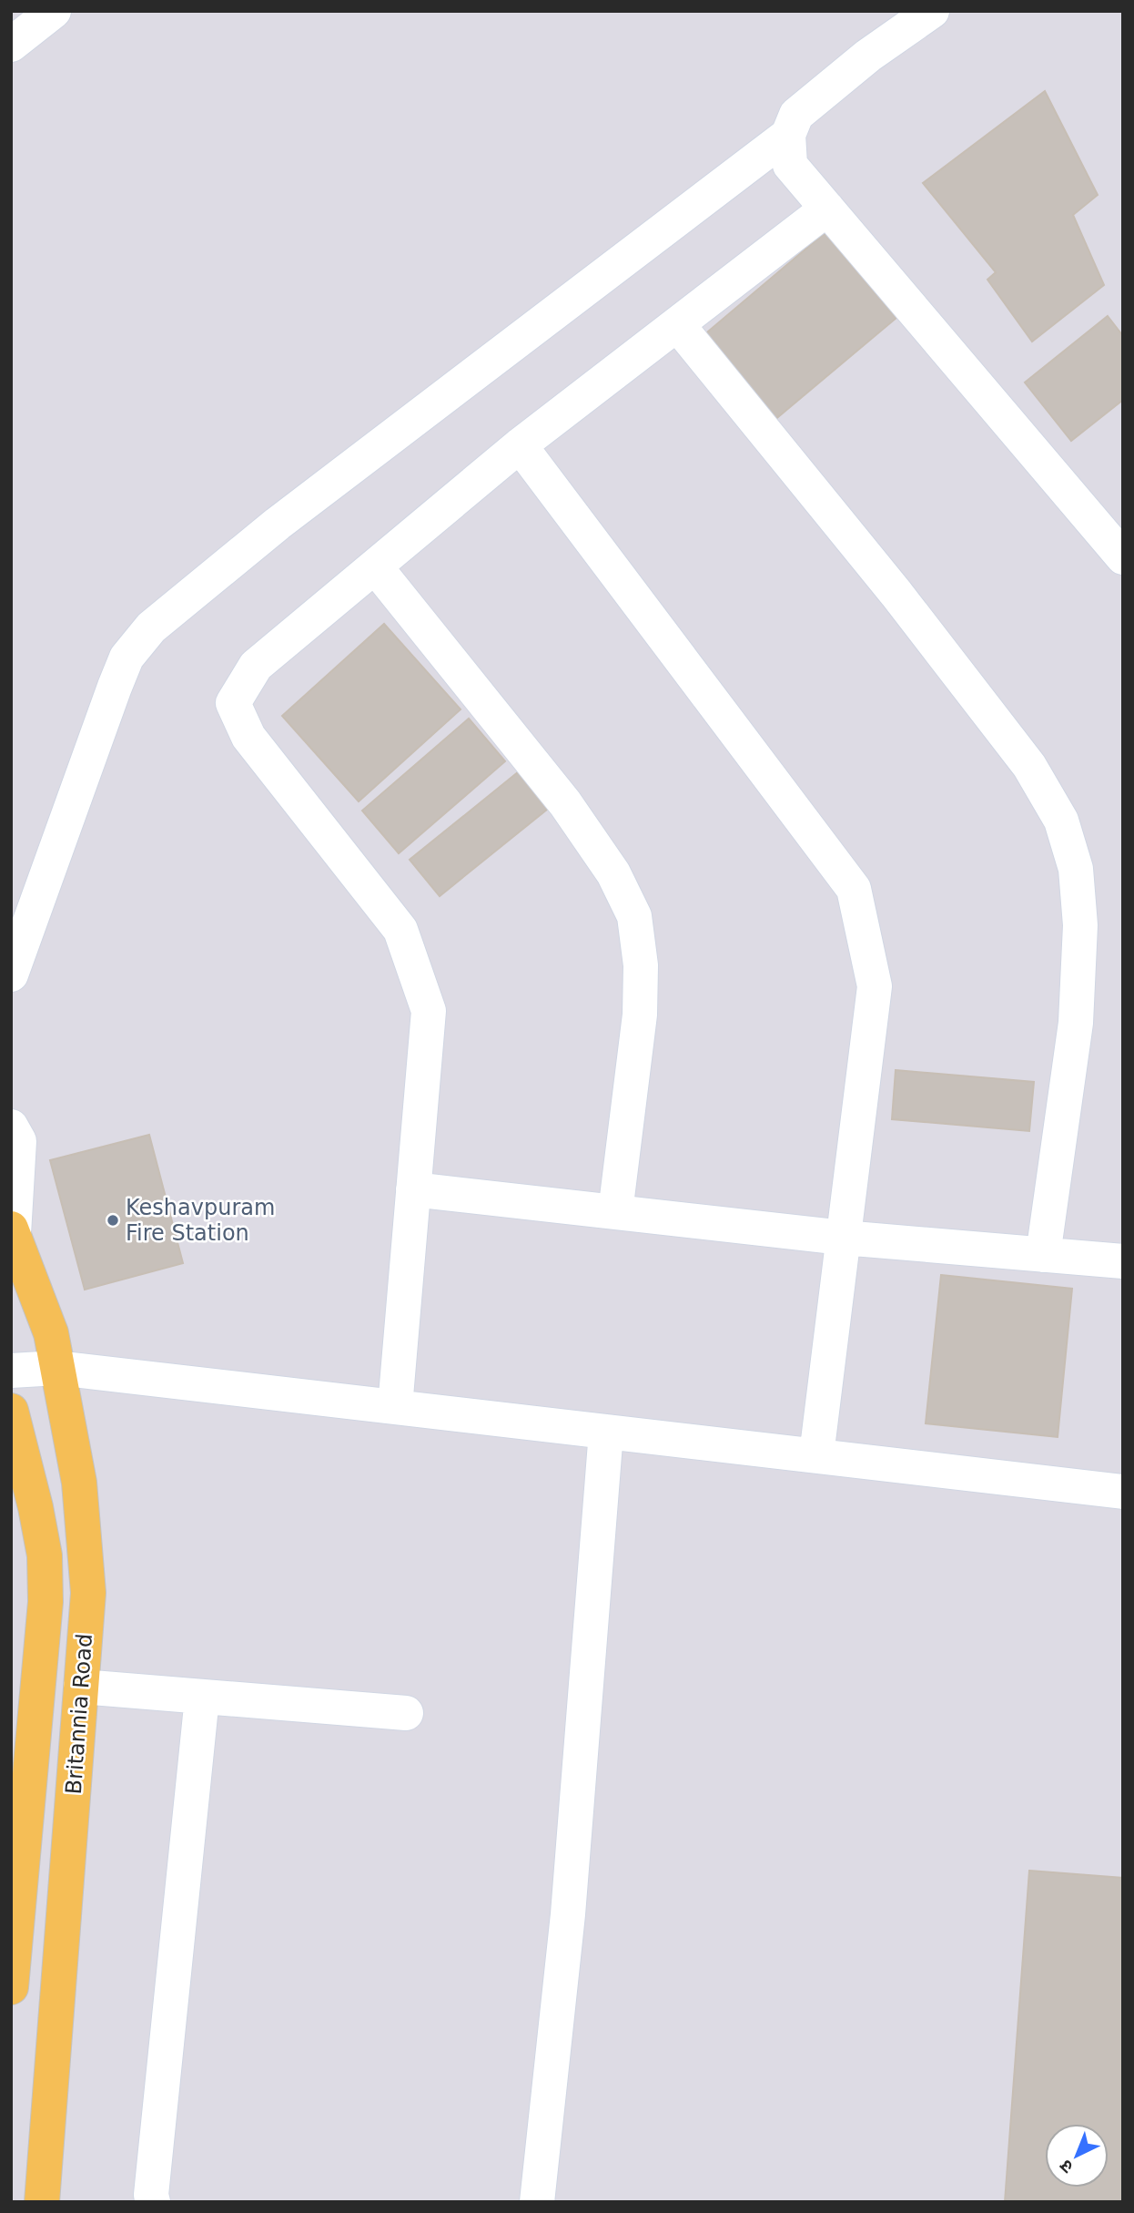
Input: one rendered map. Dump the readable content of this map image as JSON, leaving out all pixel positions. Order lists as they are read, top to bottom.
{
  "streets": {
    "main road": ["Britannia Road"]
  },
  "places": ["Keshavpuram Fire Station"],
  "north": "bottom left"
}
